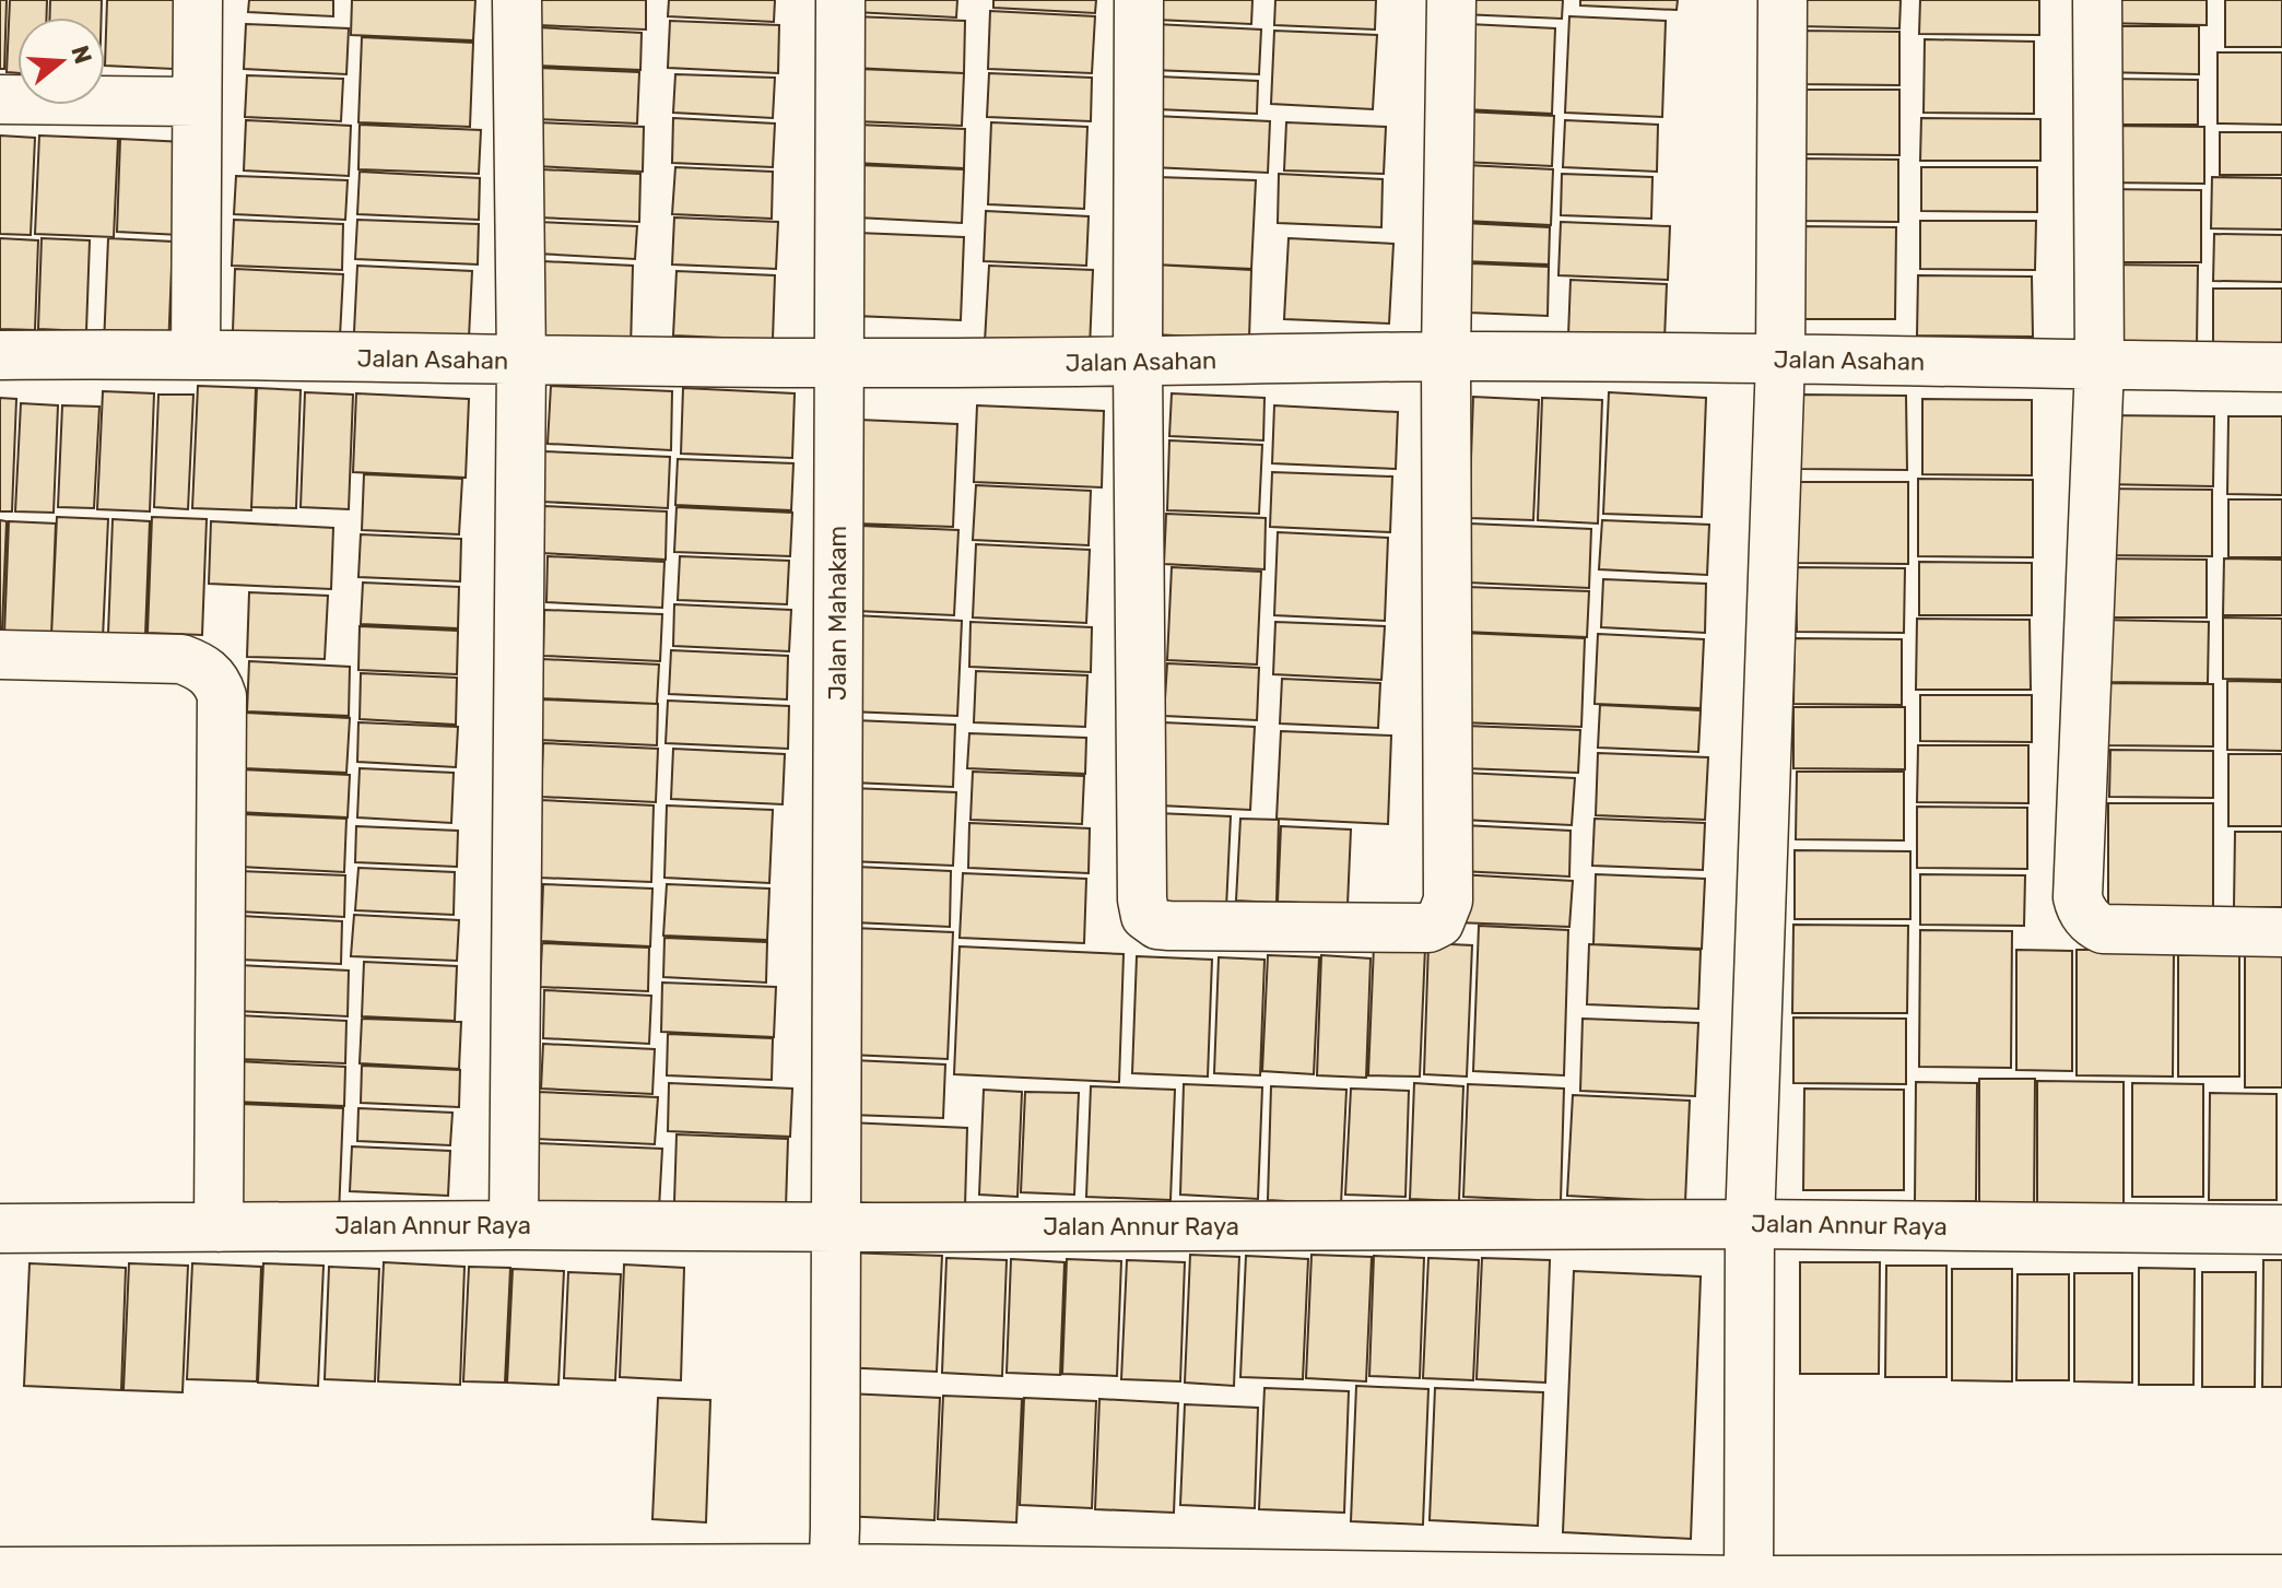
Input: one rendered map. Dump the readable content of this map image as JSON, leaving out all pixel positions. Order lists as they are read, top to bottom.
{
  "streets": {
    "street": ["Jalan Asahan", "Jalan Mahakam", "Jalan Annur Raya"]
  },
  "crossings": [
    ["Jalan Asahan", "Jalan Mahakam"],
    ["Jalan Mahakam", "Jalan Annur Raya"]
  ],
  "north": "right"
}
